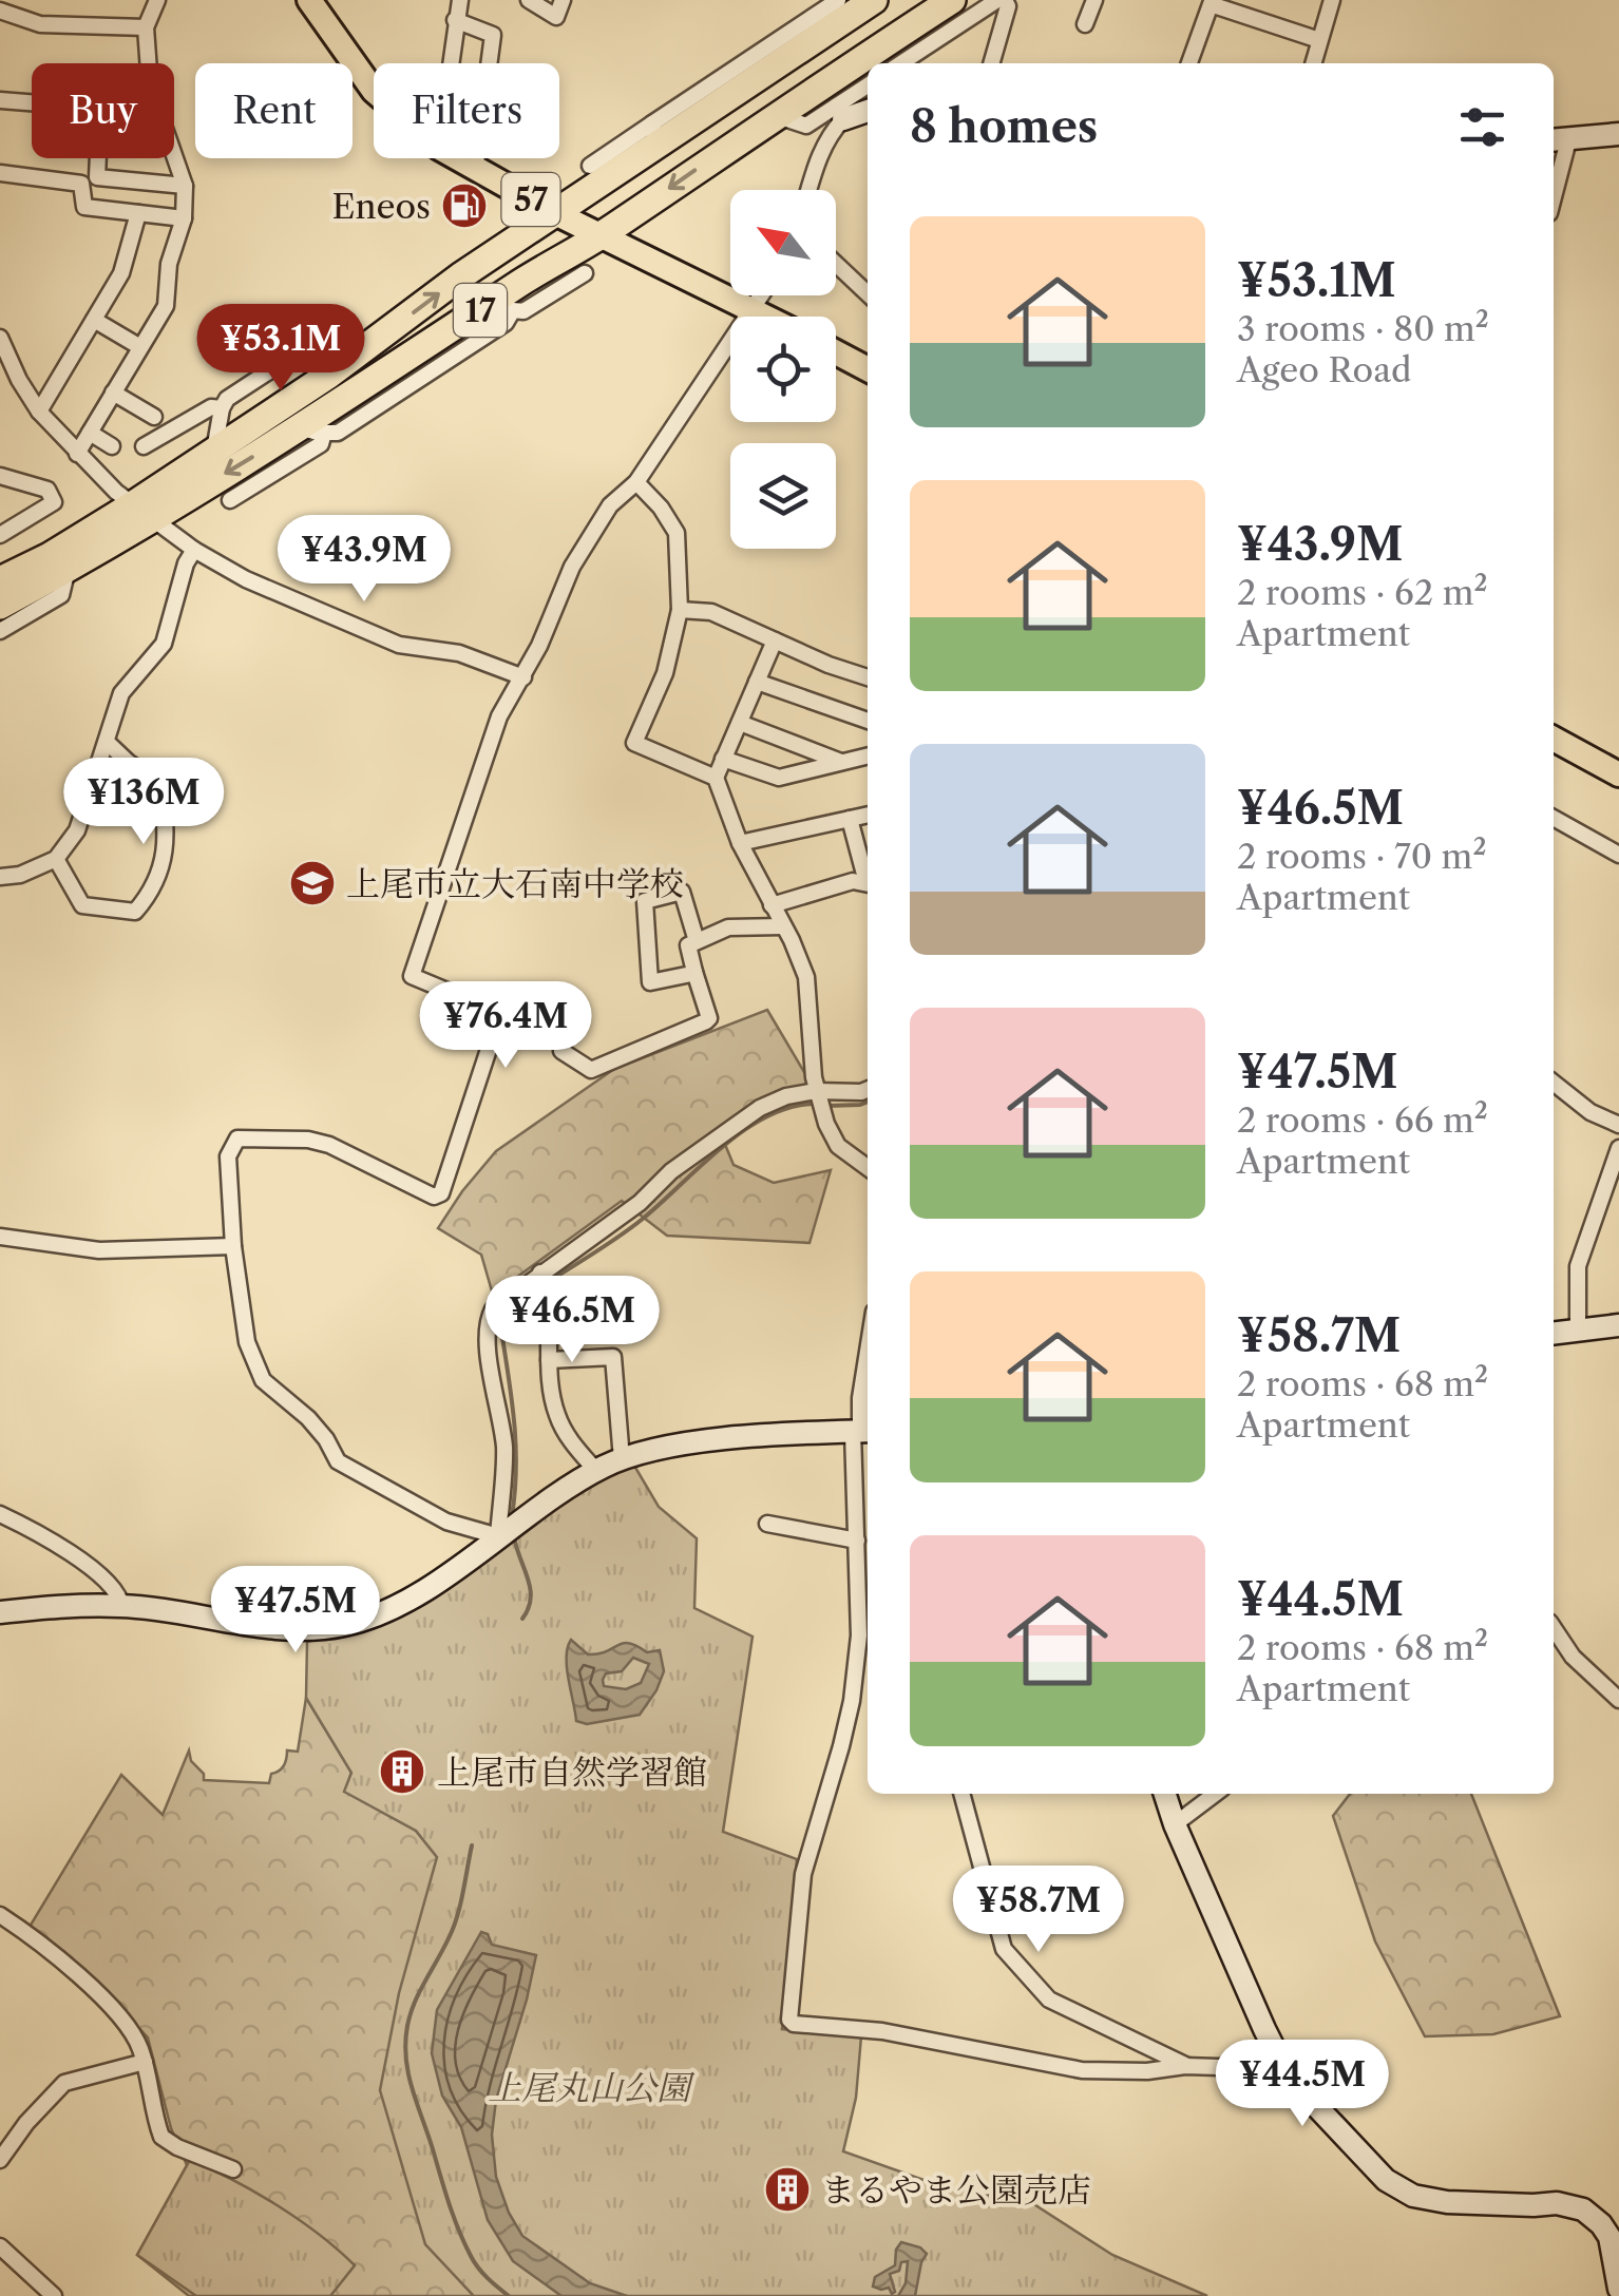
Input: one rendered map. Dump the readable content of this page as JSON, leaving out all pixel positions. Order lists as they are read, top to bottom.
{
  "streets": {
    "highway": ["17"],
    "main road": ["57"]
  },
  "crossings": [
    ["57", "17"]
  ],
  "parks": ["上尾丸山公園"],
  "places": {
    "fuel station": ["Eneos"],
    "school or university": ["上尾市立大石南中学校"],
    "building": ["上尾市自然学習館", "まるやま公園売店"]
  },
  "north": "top left",
  "page": {
    "chip": ["Buy", "Rent", "Filters"],
    "heading": "8 homes",
    "list": [
      {
        "name": "¥53.1M",
        "note": "3 rooms · 80 m² · Ageo Road"
      },
      {
        "name": "¥43.9M",
        "note": "2 rooms · 62 m² · Apartment"
      },
      {
        "name": "¥46.5M",
        "note": "2 rooms · 70 m² · Apartment"
      },
      {
        "name": "¥47.5M",
        "note": "2 rooms · 66 m² · Apartment"
      },
      {
        "name": "¥58.7M",
        "note": "2 rooms · 68 m² · Apartment"
      },
      {
        "name": "¥44.5M",
        "note": "2 rooms · 68 m² · Apartment"
      }
    ],
    "price": [
      "¥53.1M",
      "¥43.9M",
      "¥136M",
      "¥76.4M",
      "¥46.5M",
      "¥47.5M",
      "¥58.7M",
      "¥44.5M"
    ]
  }
}
